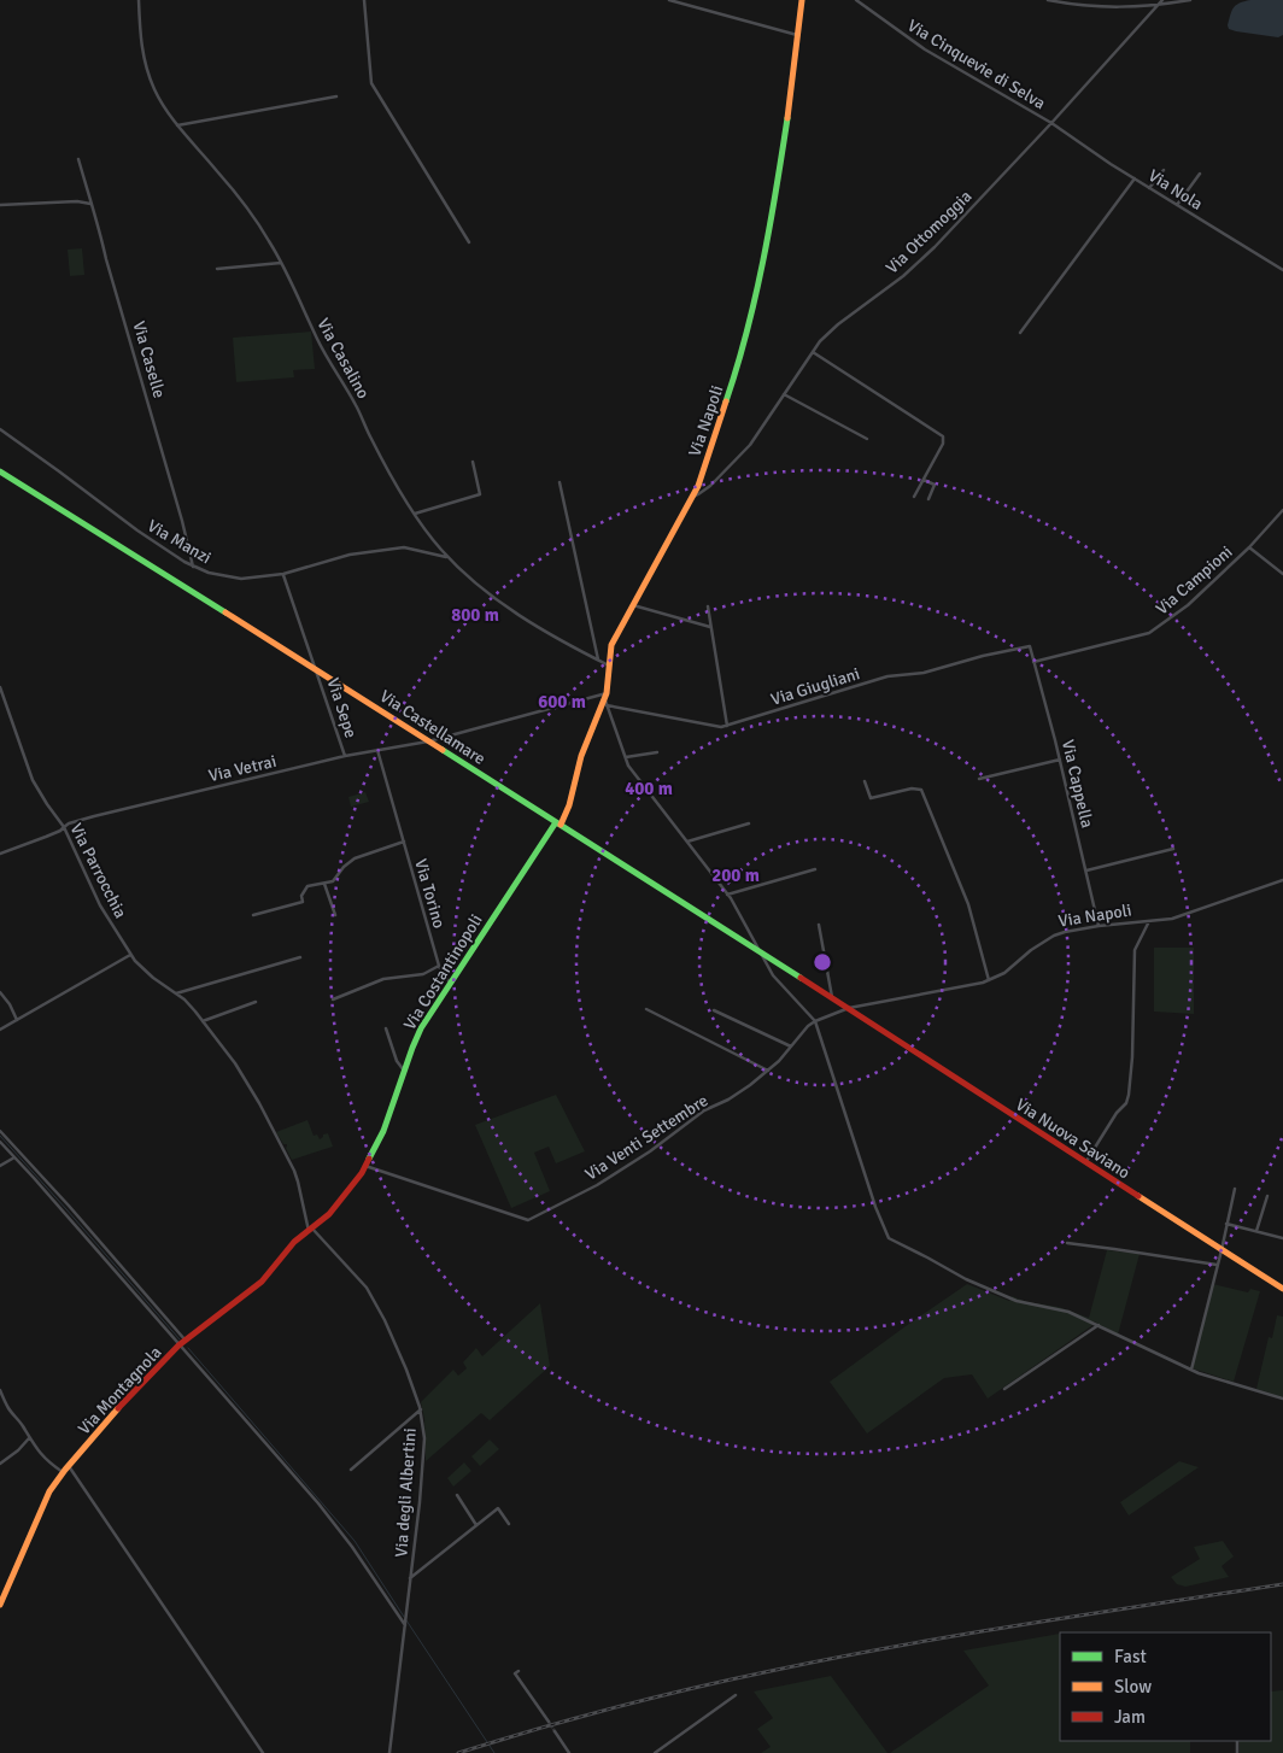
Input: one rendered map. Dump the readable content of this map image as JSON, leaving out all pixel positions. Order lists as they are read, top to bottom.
{
  "streets": {
    "street": [
      "Via Cinquevie di Selva",
      "Via Nola",
      "Via Ottomoggia",
      "Via Casalino",
      "Via Caselle",
      "Via Napoli",
      "Via Manzi",
      "Via Campioni",
      "Via Giugliani",
      "Via Sepe",
      "Via Castellamare",
      "Via Vetrai",
      "Via Cappella",
      "Via Parrocchia",
      "Via Torino",
      "Via Costantinopoli",
      "Via Venti Settembre",
      "Via Nuova Saviano",
      "Via Montagnola",
      "Via degli Albertini"
    ]
  },
  "crossings": [
    ["Via Cinquevie di Selva", "Via Nola"],
    ["Via Cinquevie di Selva", "Via Ottomoggia"],
    ["Via Ottomoggia", "Via Napoli"],
    ["Via Casalino", "Via Napoli"],
    ["Via Casalino", "Via Manzi"],
    ["Via Caselle", "Via Manzi"],
    ["Via Napoli", "Via Giugliani"],
    ["Via Napoli", "Via Castellamare"],
    ["Via Napoli", "Via Vetrai"],
    ["Via Napoli", "Via Cappella"],
    ["Via Napoli", "Via Costantinopoli"],
    ["Via Napoli", "Via Venti Settembre"],
    ["Via Napoli", "Via Nuova Saviano"],
    ["Via Manzi", "Via Sepe"],
    ["Via Campioni", "Via Cappella"],
    ["Via Giugliani", "Via Vetrai"],
    ["Via Giugliani", "Via Cappella"],
    ["Via Sepe", "Via Castellamare"],
    ["Via Sepe", "Via Vetrai"],
    ["Via Castellamare", "Via Vetrai"],
    ["Via Castellamare", "Via Costantinopoli"],
    ["Via Castellamare", "Via Venti Settembre"],
    ["Via Castellamare", "Via Nuova Saviano"],
    ["Via Vetrai", "Via Parrocchia"],
    ["Via Vetrai", "Via Torino"],
    ["Via Parrocchia", "Via Costantinopoli"],
    ["Via Parrocchia", "Via Montagnola"],
    ["Via Parrocchia", "Via degli Albertini"],
    ["Via Torino", "Via Costantinopoli"],
    ["Via Costantinopoli", "Via Venti Settembre"],
    ["Via Costantinopoli", "Via Montagnola"],
    ["Via Costantinopoli", "Via degli Albertini"],
    ["Via Venti Settembre", "Via Nuova Saviano"],
    ["Via Montagnola", "Via degli Albertini"]
  ],
  "legend": ["Fast", "Slow", "Jam"],
  "rings": [
    "800 m",
    "600 m",
    "400 m",
    "200 m"
  ]
}
